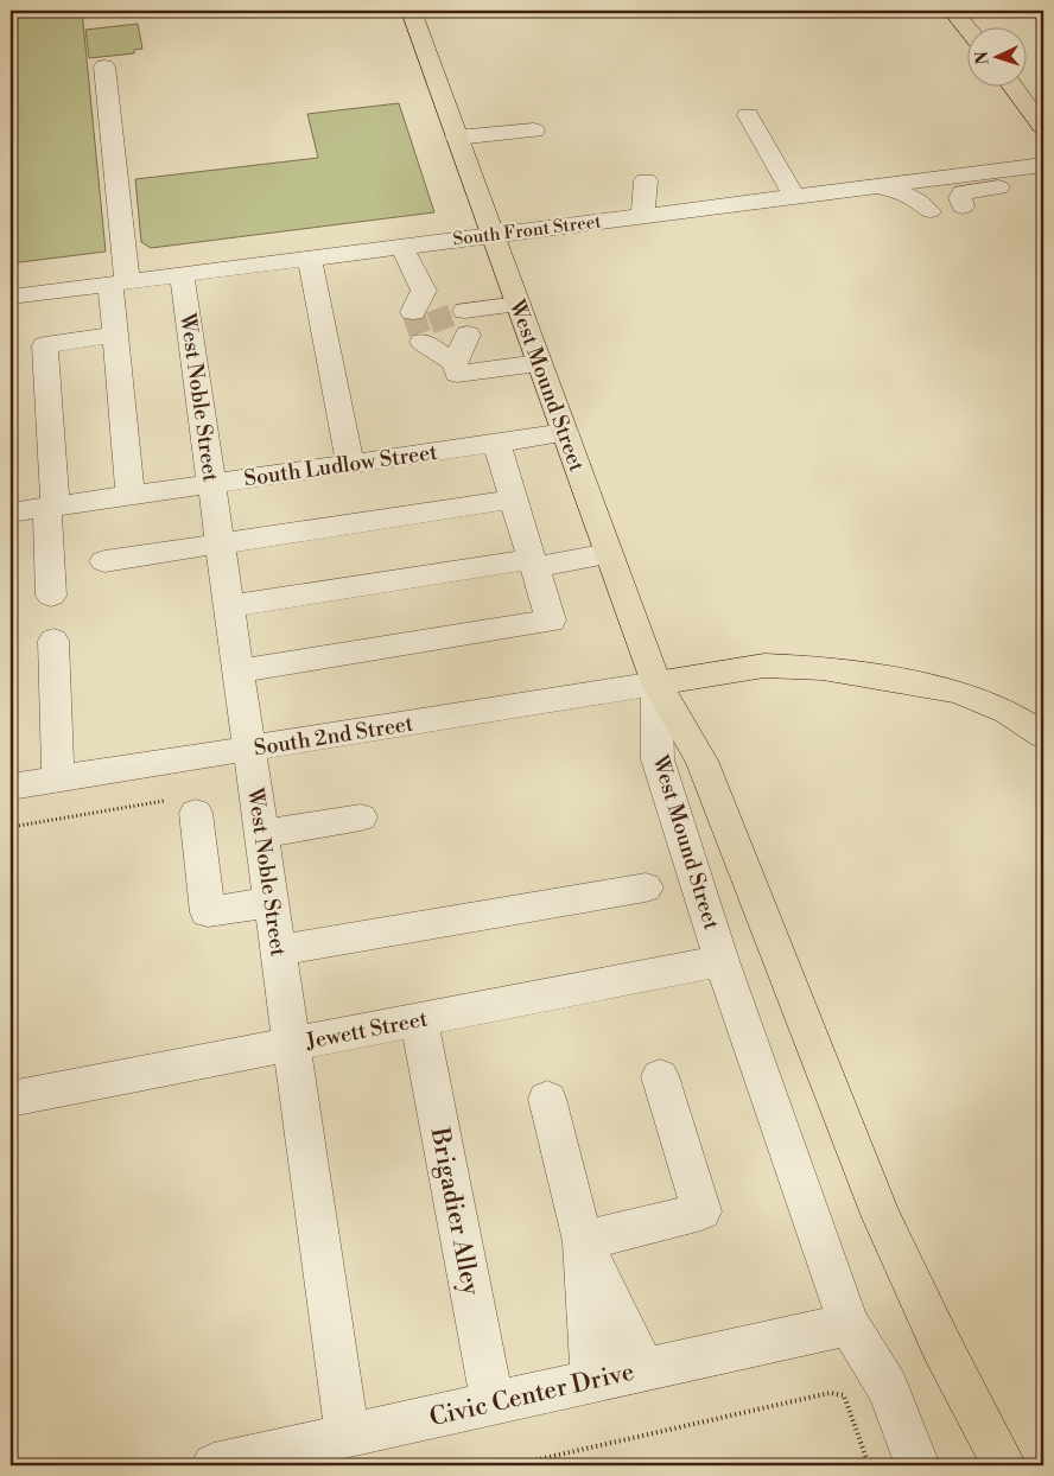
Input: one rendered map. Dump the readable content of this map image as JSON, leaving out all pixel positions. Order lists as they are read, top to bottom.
{
  "streets": {
    "main road": ["West Mound Street"],
    "street": [
      "South Front Street",
      "West Noble Street",
      "South Ludlow Street",
      "South 2nd Street",
      "Jewett Street",
      "Brigadier Alley",
      "Civic Center Drive"
    ]
  },
  "crossings": [
    ["South Front Street", "West Mound Street"],
    ["South Front Street", "West Noble Street"],
    ["West Mound Street", "South Ludlow Street"],
    ["West Mound Street", "South 2nd Street"],
    ["West Mound Street", "Jewett Street"],
    ["West Mound Street", "Civic Center Drive"],
    ["West Noble Street", "South Ludlow Street"],
    ["West Noble Street", "South 2nd Street"],
    ["West Noble Street", "Jewett Street"],
    ["West Noble Street", "Civic Center Drive"],
    ["Jewett Street", "Brigadier Alley"],
    ["Brigadier Alley", "Civic Center Drive"]
  ],
  "north": "left"
}
